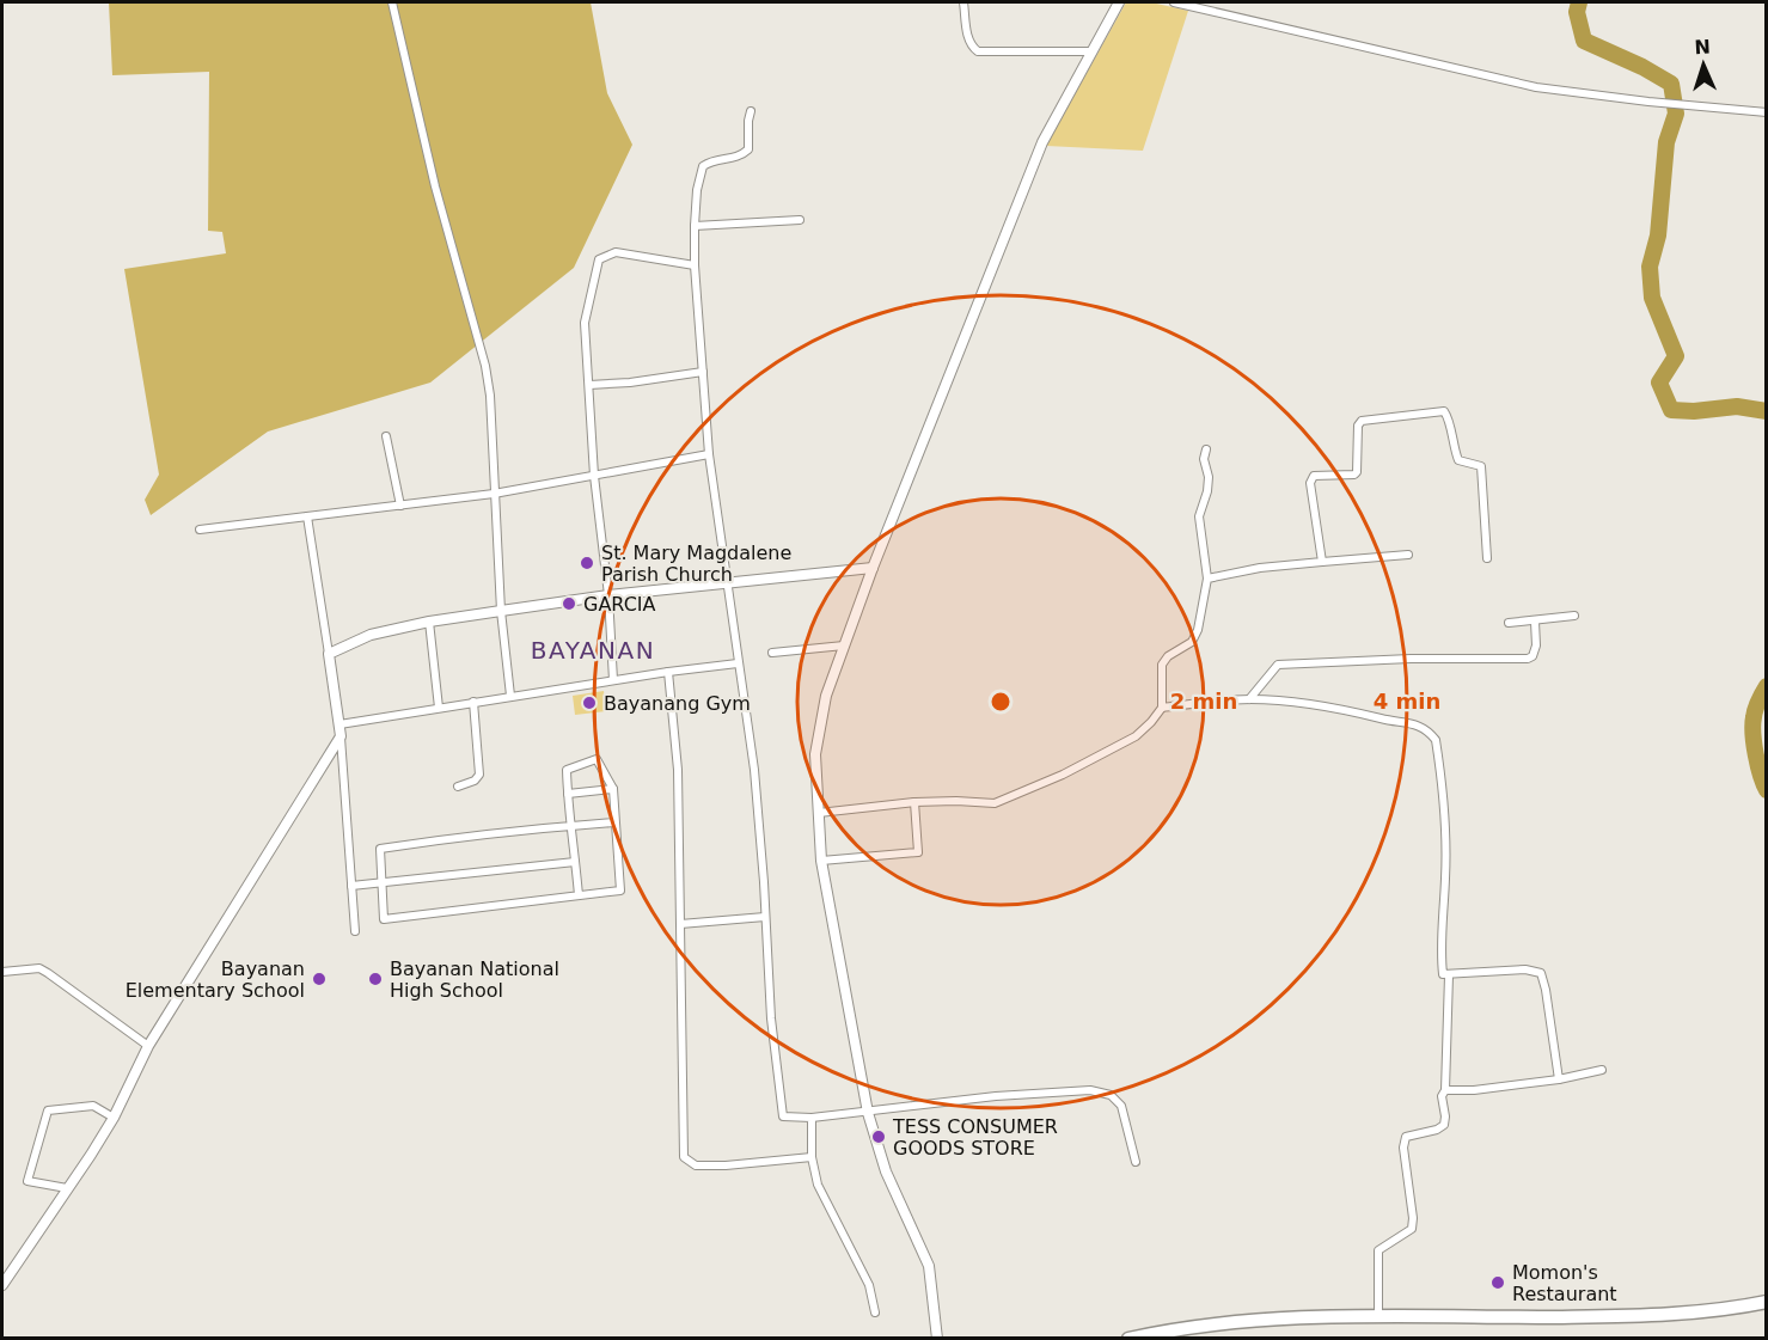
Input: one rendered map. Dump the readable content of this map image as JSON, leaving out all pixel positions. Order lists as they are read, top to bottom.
{
  "districts": ["BAYANAN"],
  "places": [
    "St. Mary Magdalene Parish Church",
    "GARCIA",
    "Bayanang Gym",
    "Bayanan Elementary School",
    "Bayanan National High School",
    "TESS CONSUMER GOODS STORE",
    "Momon's Restaurant"
  ],
  "north": "top",
  "rings": ["2 min", "4 min"]
}
